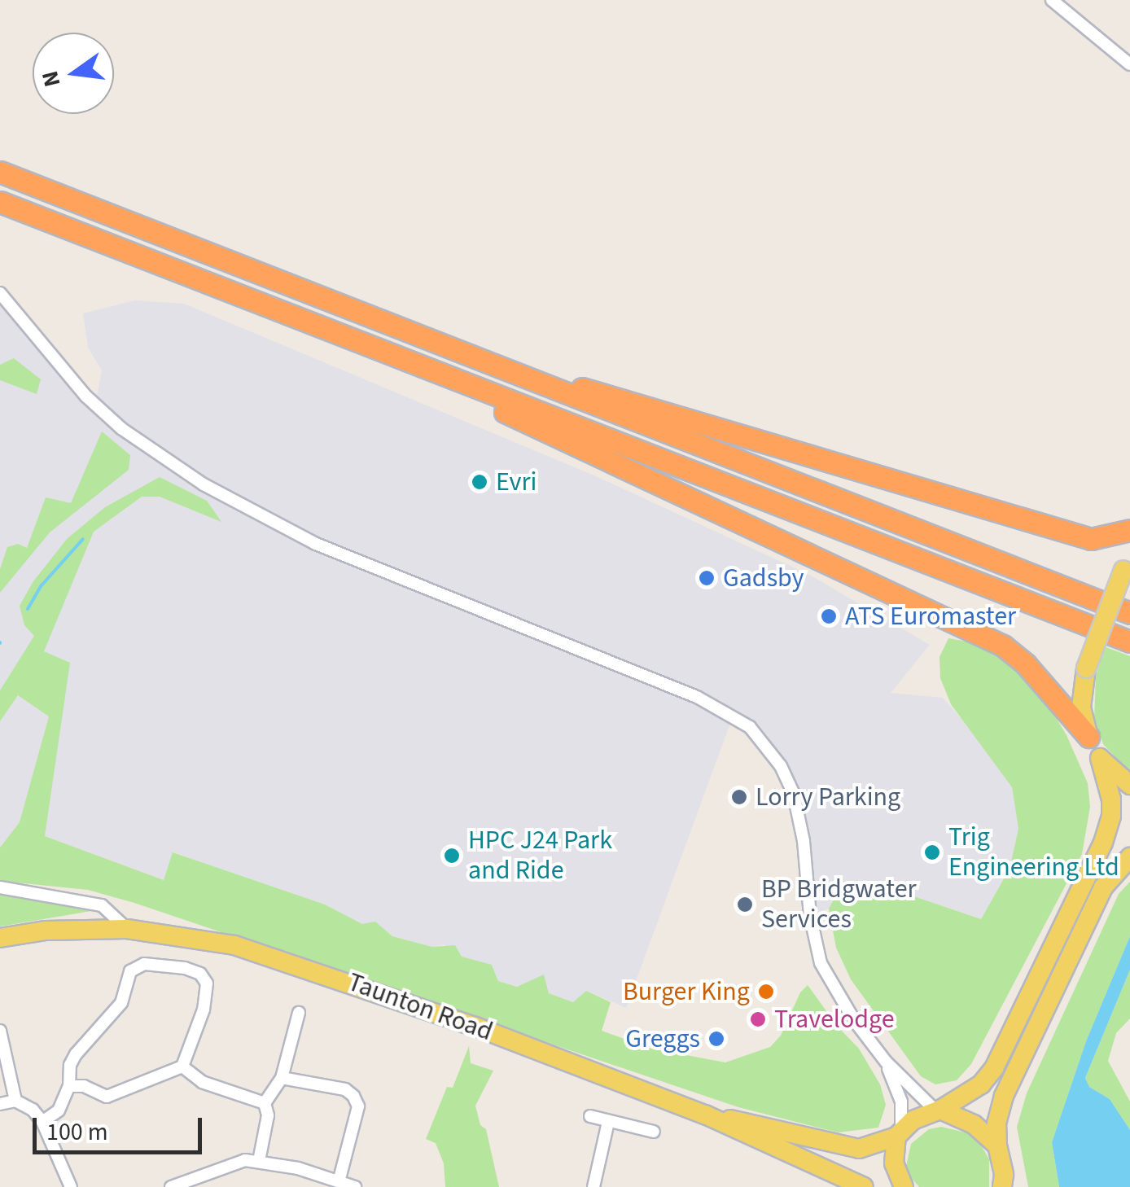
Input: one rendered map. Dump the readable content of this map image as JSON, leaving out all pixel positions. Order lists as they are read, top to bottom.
{
  "streets": {
    "main road": ["Taunton Road"]
  },
  "places": [
    "Evri",
    "Gadsby",
    "ATS Euromaster",
    "Lorry Parking",
    "Trig Engineering Ltd",
    "HPC J24 Park and Ride",
    "BP Bridgwater Services",
    "Burger King",
    "Travelodge",
    "Greggs"
  ],
  "scale_bar": "100 m",
  "north": "left"
}
